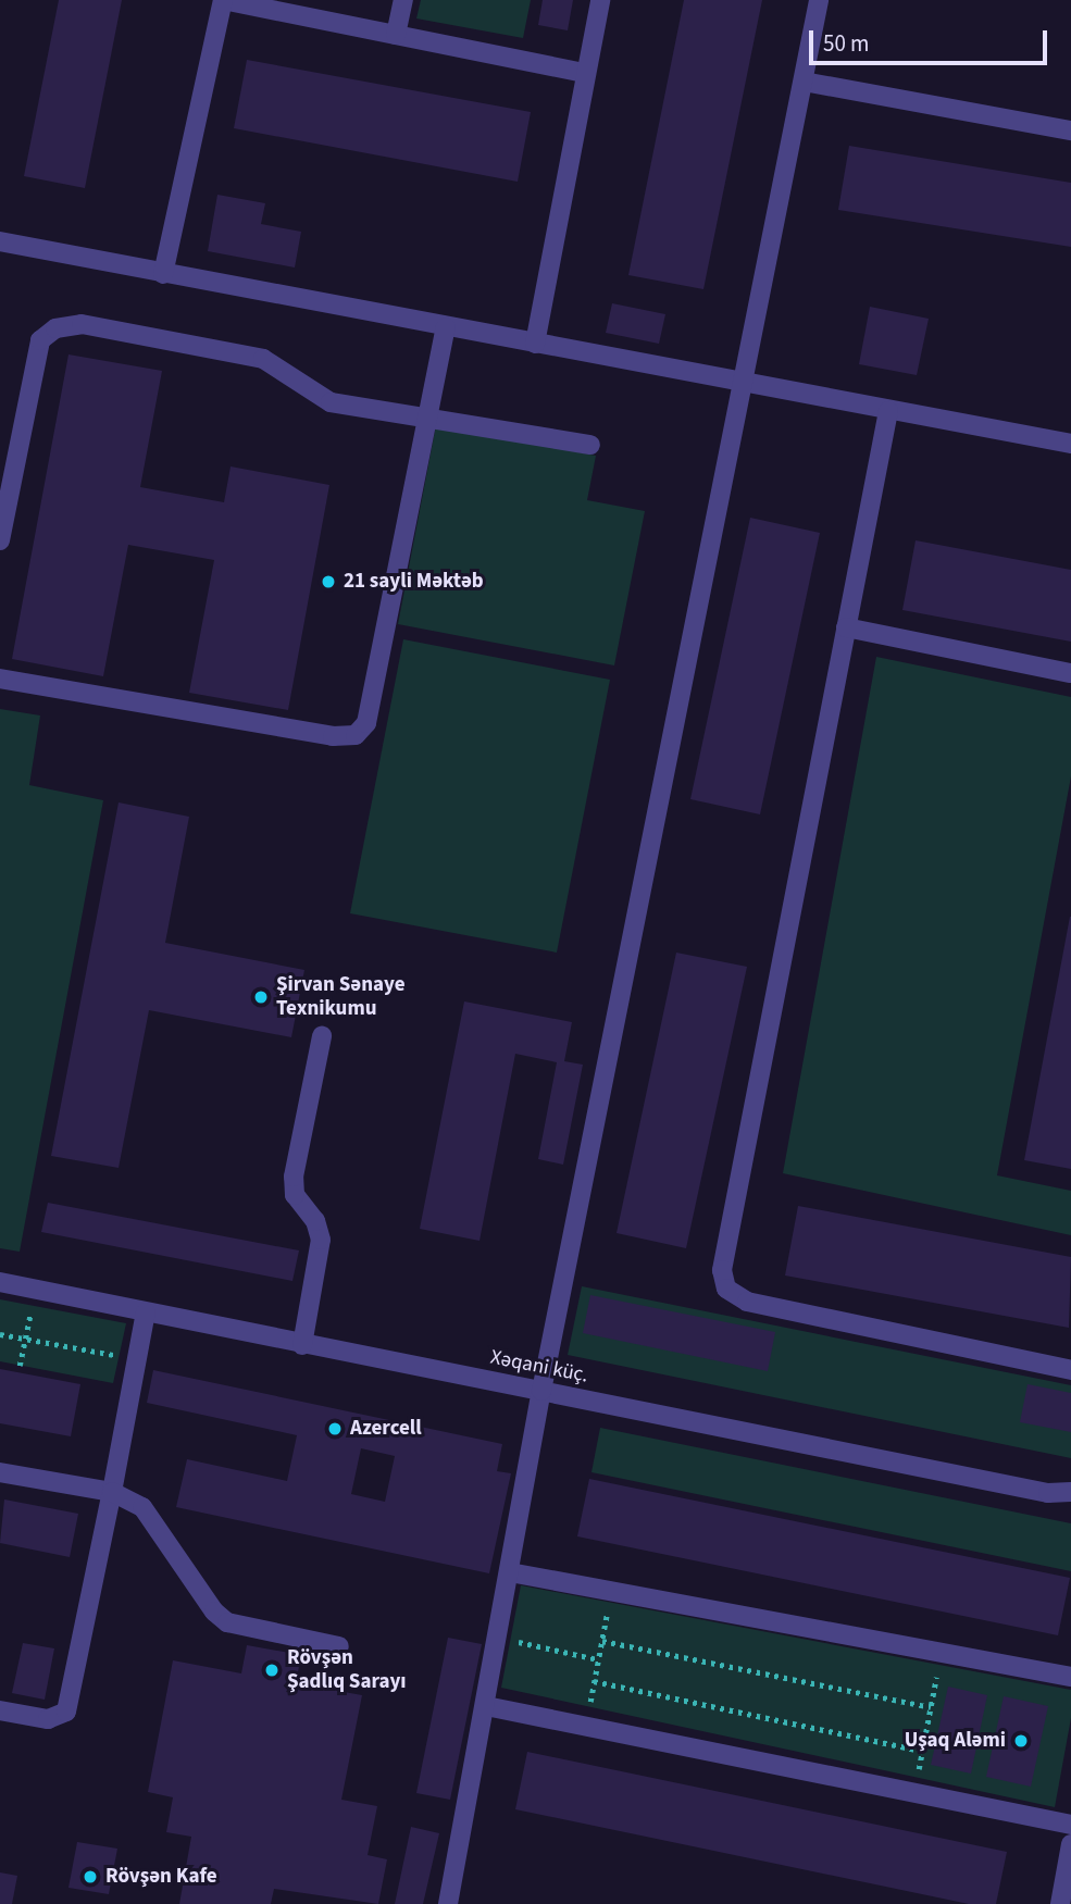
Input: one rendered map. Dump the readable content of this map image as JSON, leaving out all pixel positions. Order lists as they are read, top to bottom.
{
  "streets": {
    "street": ["Xəqani küç."]
  },
  "places": [
    "21 sayli Məktəb",
    "Şirvan Sənaye Texnikumu",
    "Azercell",
    "Rövşən Şadlıq Sarayı",
    "Uşaq Aləmi",
    "Rövşən Kafe"
  ],
  "scale_bar": "50 m"
}
